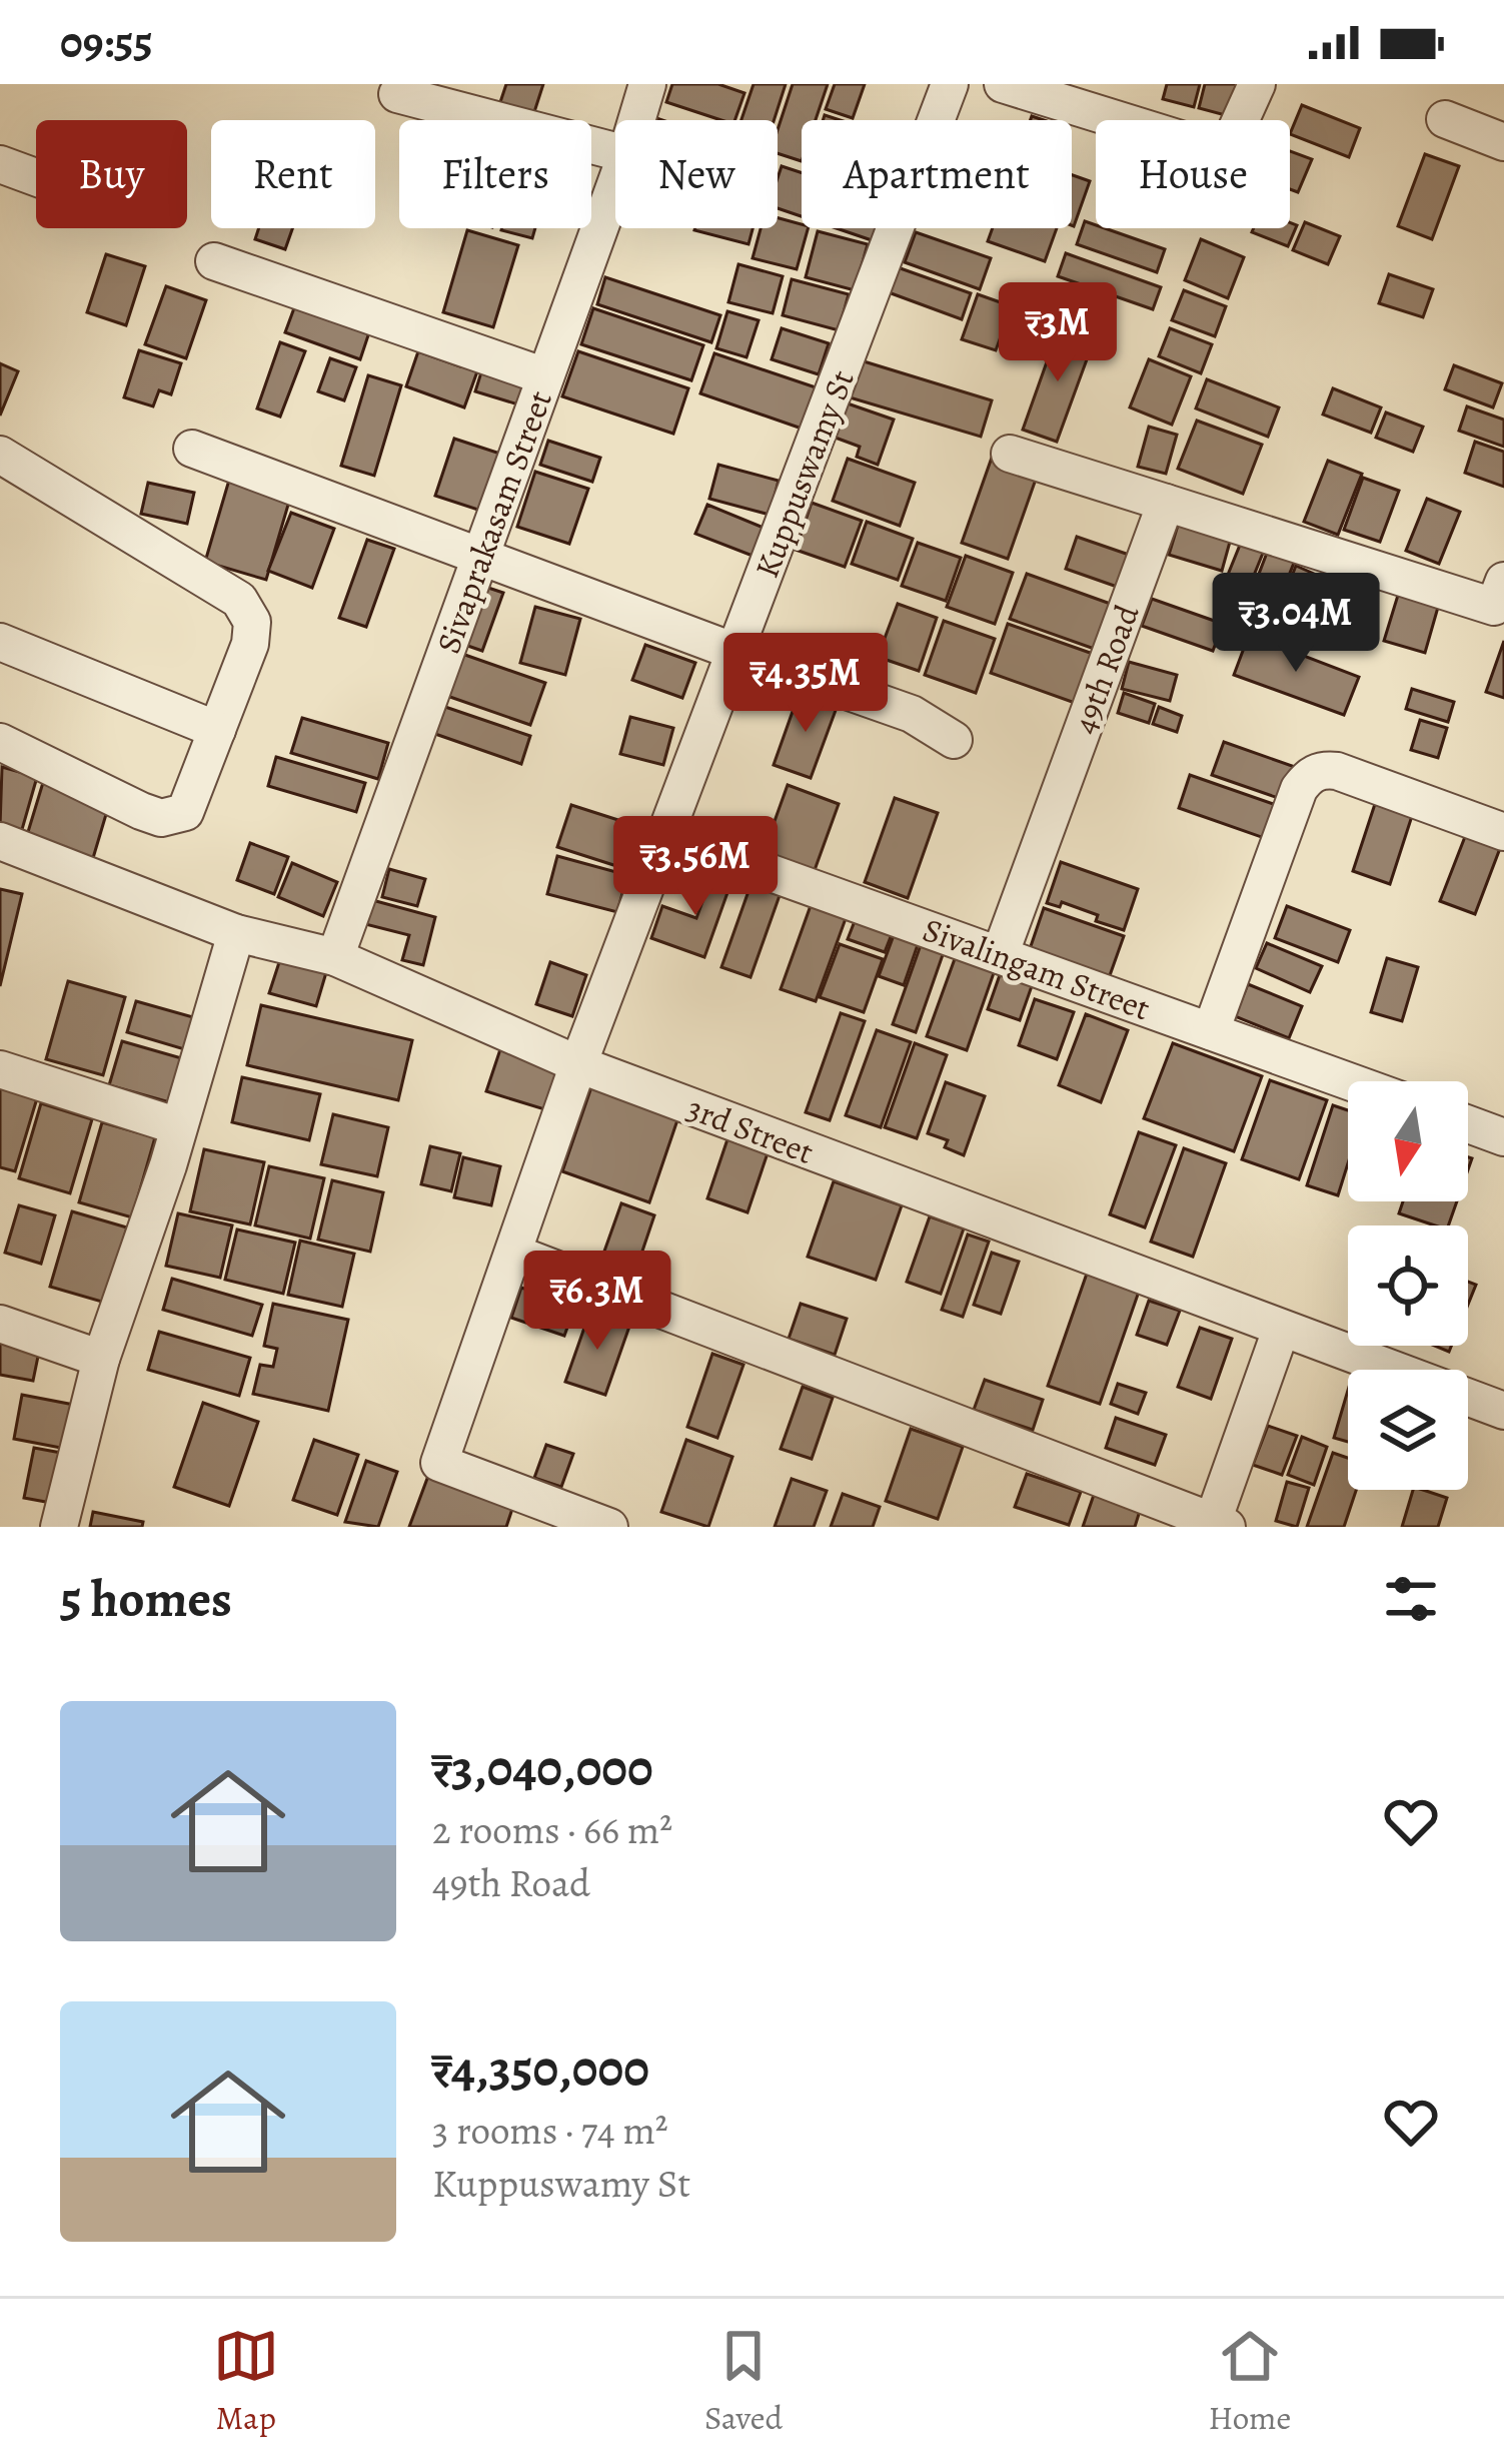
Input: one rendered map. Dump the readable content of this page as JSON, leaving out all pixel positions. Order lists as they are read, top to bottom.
{
  "streets": {
    "street": [
      "Kuppuswamy St",
      "Sivaprakasam Street",
      "49th Road",
      "Sivalingam Street",
      "3rd Street"
    ]
  },
  "crossings": [
    ["Kuppuswamy St", "Sivalingam Street"],
    ["Kuppuswamy St", "3rd Street"],
    ["Sivaprakasam Street", "3rd Street"],
    ["49th Road", "Sivalingam Street"]
  ],
  "north": "bottom",
  "page": {
    "status": "09:55",
    "chip": [
      "Buy",
      "Rent",
      "Filters",
      "New",
      "Apartment",
      "House"
    ],
    "price": [
      "₹3M",
      "₹3.04M",
      "₹4.35M",
      "₹3.56M",
      "₹6.3M"
    ],
    "heading": "5 homes",
    "list": [
      {
        "name": "₹3,040,000",
        "note": "2 rooms · 66 m² · 49th Road"
      },
      {
        "name": "₹4,350,000",
        "note": "3 rooms · 74 m² · Kuppuswamy St"
      }
    ],
    "tabs": ["Map", "Saved", "Home"]
  }
}
